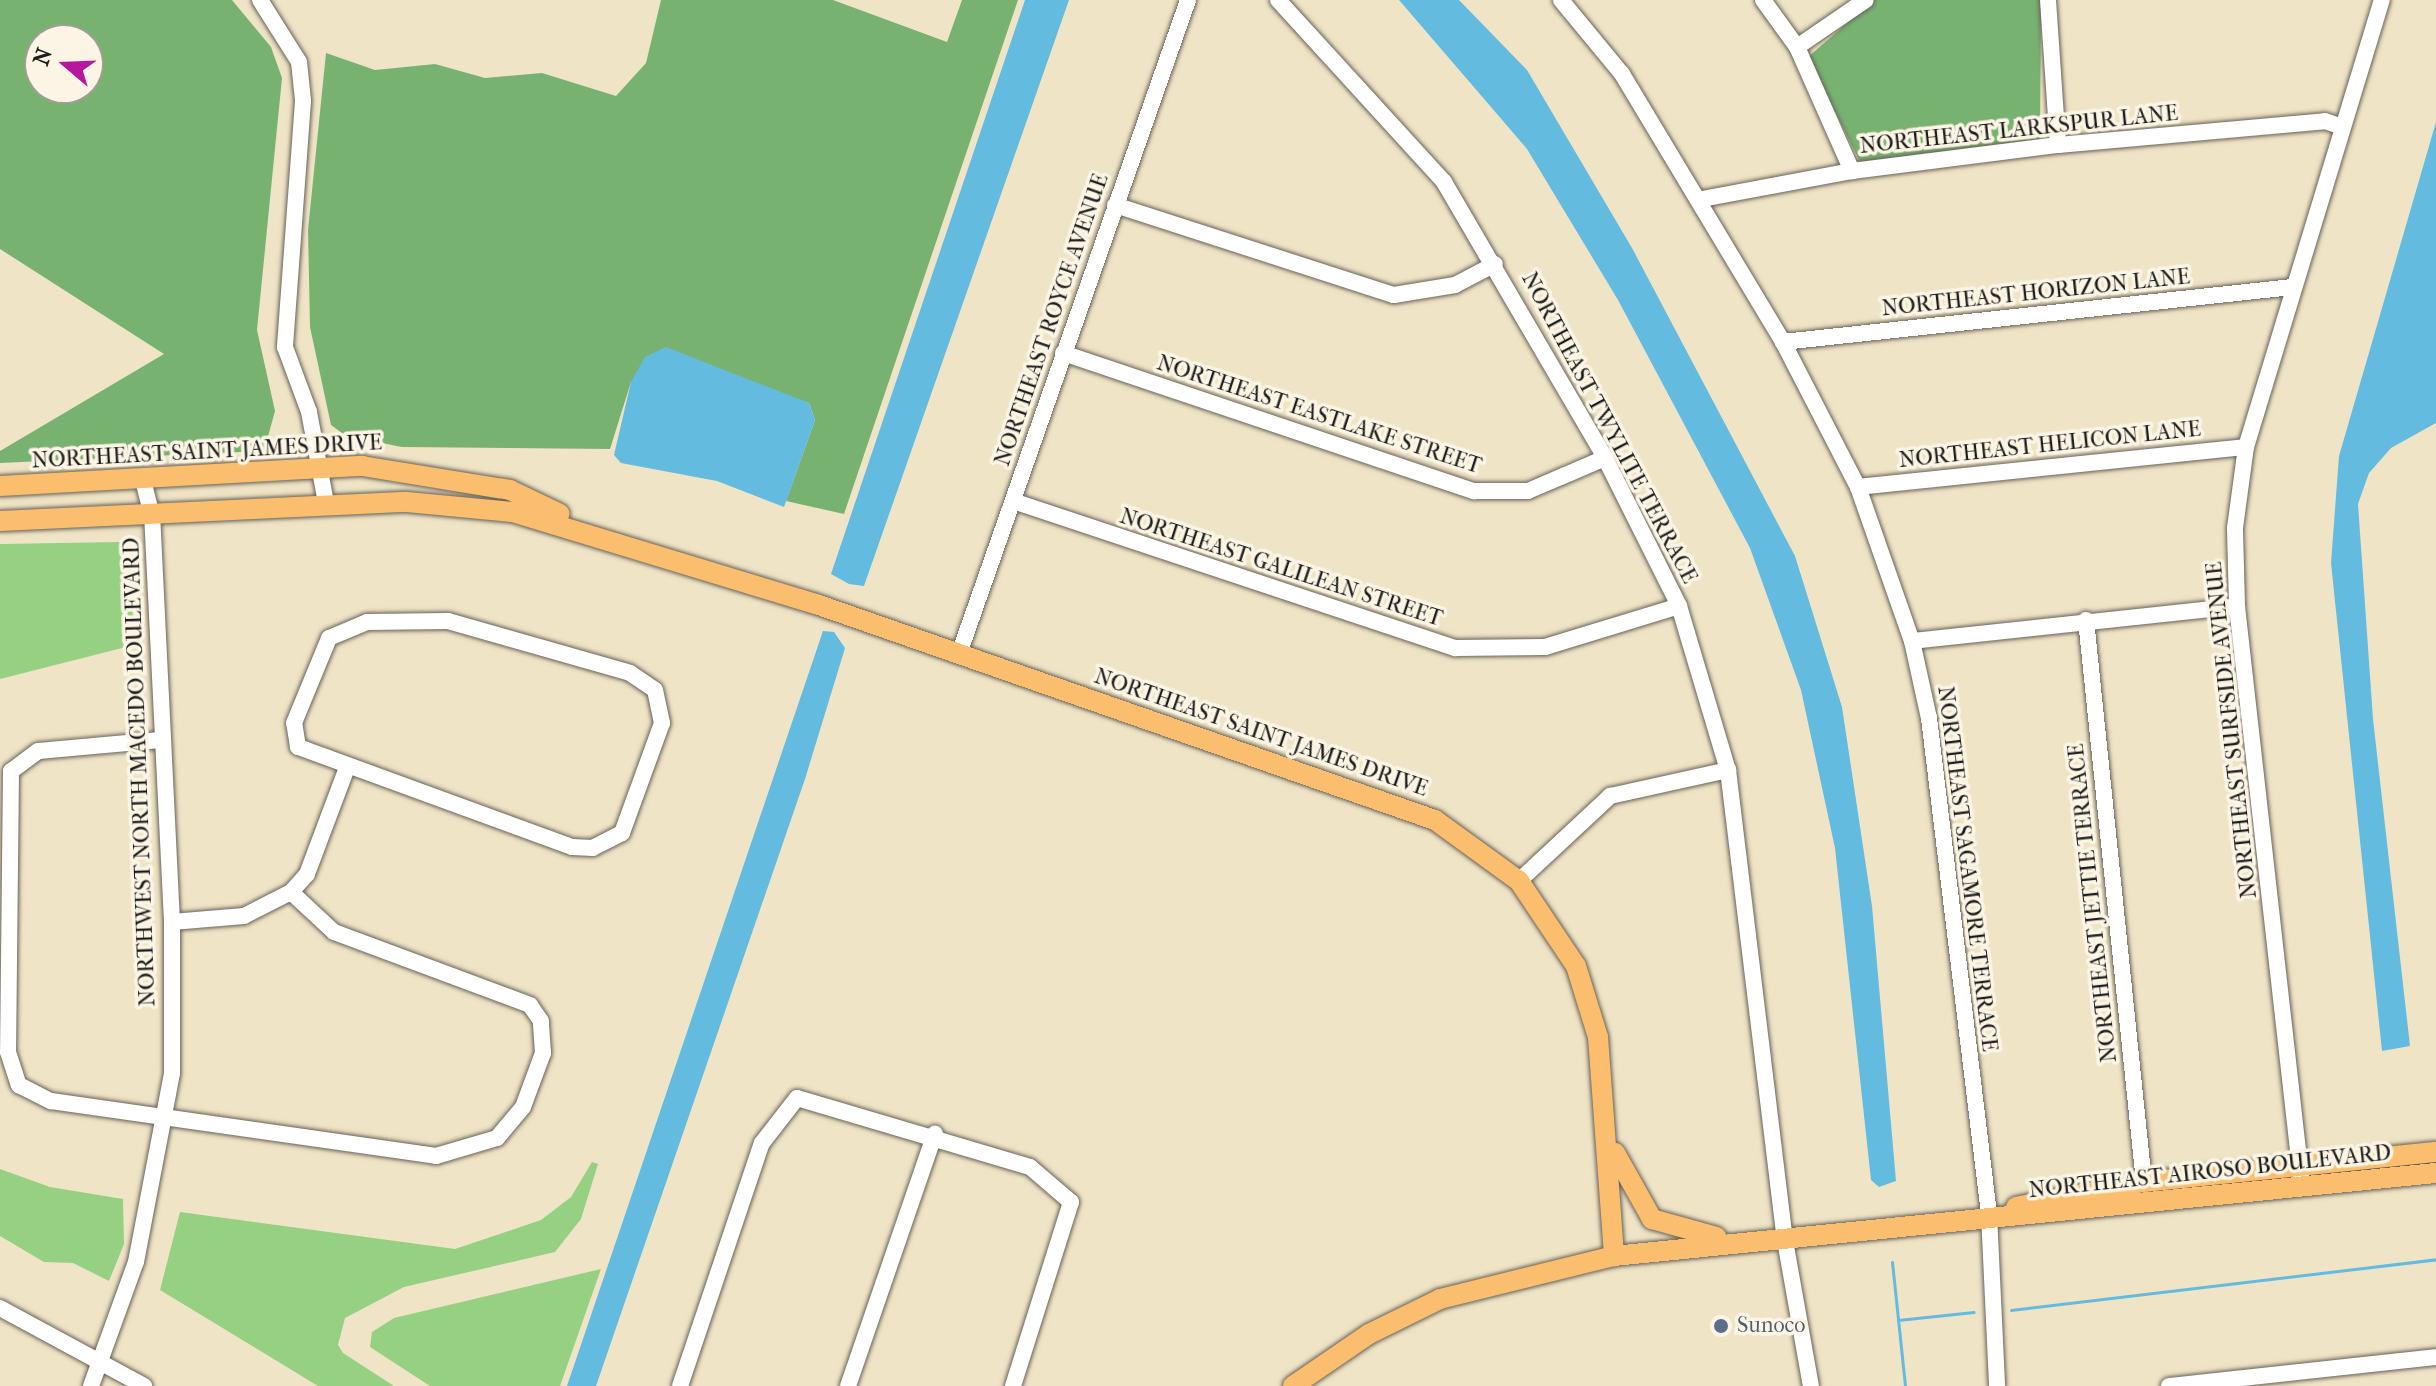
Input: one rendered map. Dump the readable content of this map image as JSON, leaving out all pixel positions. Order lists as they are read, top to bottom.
{
  "streets": {
    "main road": ["NORTHEAST SAINT JAMES DRIVE", "NORTHEAST AIROSO BOULEVARD"],
    "street": [
      "NORTHEAST LARKSPUR LANE",
      "NORTHEAST HORIZON LANE",
      "NORTHEAST ROYCE AVENUE",
      "NORTHEAST EASTLAKE STREET",
      "NORTHEAST TWYLITE TERRACE",
      "NORTHEAST HELICON LANE",
      "NORTHEAST GALILEAN STREET",
      "NORTHEAST SURFSIDE AVENUE",
      "NORTHWEST NORTH MACEDO BOULEVARD",
      "NORTHEAST SAGAMORE TERRACE",
      "NORTHEAST JETTIE TERRACE"
    ]
  },
  "crossings": [
    ["NORTHEAST LARKSPUR LANE", "NORTHEAST SURFSIDE AVENUE"],
    ["NORTHEAST LARKSPUR LANE", "NORTHEAST SAGAMORE TERRACE"],
    ["NORTHEAST HORIZON LANE", "NORTHEAST SURFSIDE AVENUE"],
    ["NORTHEAST HORIZON LANE", "NORTHEAST SAGAMORE TERRACE"],
    ["NORTHEAST ROYCE AVENUE", "NORTHEAST EASTLAKE STREET"],
    ["NORTHEAST ROYCE AVENUE", "NORTHEAST SAINT JAMES DRIVE"],
    ["NORTHEAST ROYCE AVENUE", "NORTHEAST GALILEAN STREET"],
    ["NORTHEAST EASTLAKE STREET", "NORTHEAST TWYLITE TERRACE"],
    ["NORTHEAST TWYLITE TERRACE", "NORTHEAST GALILEAN STREET"],
    ["NORTHEAST TWYLITE TERRACE", "NORTHEAST AIROSO BOULEVARD"],
    ["NORTHEAST HELICON LANE", "NORTHEAST SURFSIDE AVENUE"],
    ["NORTHEAST HELICON LANE", "NORTHEAST SAGAMORE TERRACE"],
    ["NORTHEAST SAINT JAMES DRIVE", "NORTHWEST NORTH MACEDO BOULEVARD"],
    ["NORTHEAST SAINT JAMES DRIVE", "NORTHEAST AIROSO BOULEVARD"],
    ["NORTHEAST SURFSIDE AVENUE", "NORTHEAST AIROSO BOULEVARD"],
    ["NORTHEAST SAGAMORE TERRACE", "NORTHEAST AIROSO BOULEVARD"],
    ["NORTHEAST JETTIE TERRACE", "NORTHEAST AIROSO BOULEVARD"]
  ],
  "places": ["Sunoco"],
  "north": "left"
}
